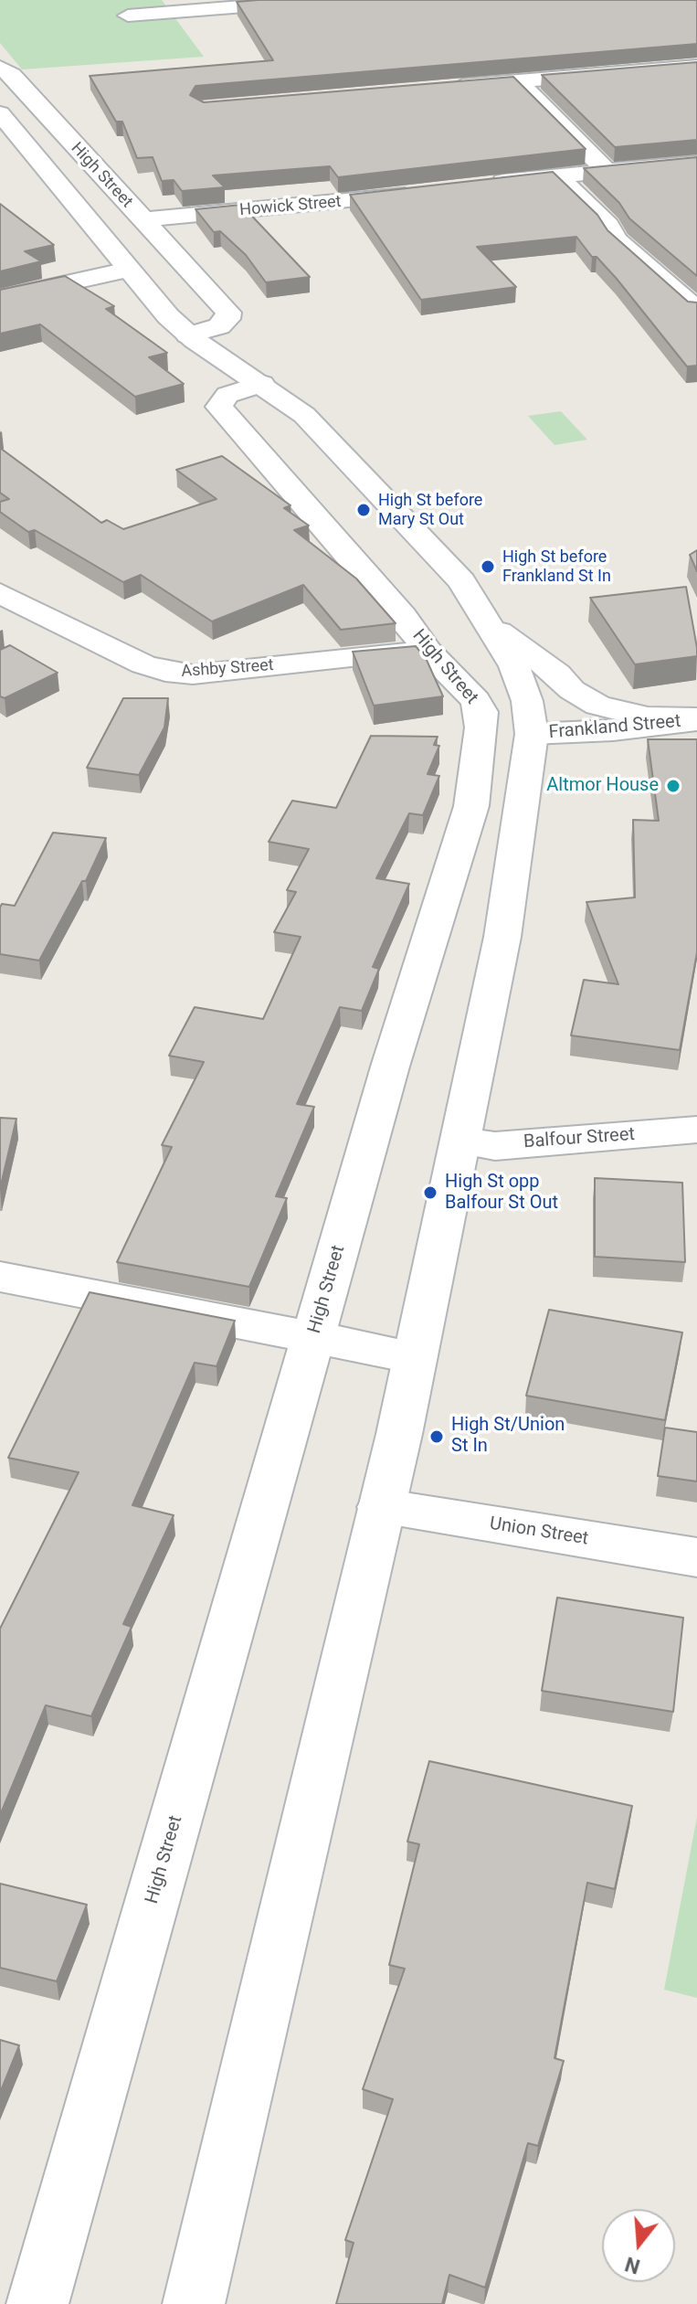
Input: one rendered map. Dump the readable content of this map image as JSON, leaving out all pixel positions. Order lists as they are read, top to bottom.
{
  "streets": {
    "street": [
      "High Street",
      "Howick Street",
      "Ashby Street",
      "Frankland Street",
      "Balfour Street",
      "Union Street"
    ]
  },
  "crossings": [
    ["High Street", "Howick Street"],
    ["High Street", "Ashby Street"],
    ["High Street", "Frankland Street"],
    ["High Street", "Balfour Street"],
    ["High Street", "Union Street"]
  ],
  "places": [
    "High St before Mary St Out",
    "High St before Frankland St In",
    "Altmor House",
    "High St opp Balfour St Out",
    "High St/Union St In"
  ],
  "north": "bottom"
}
